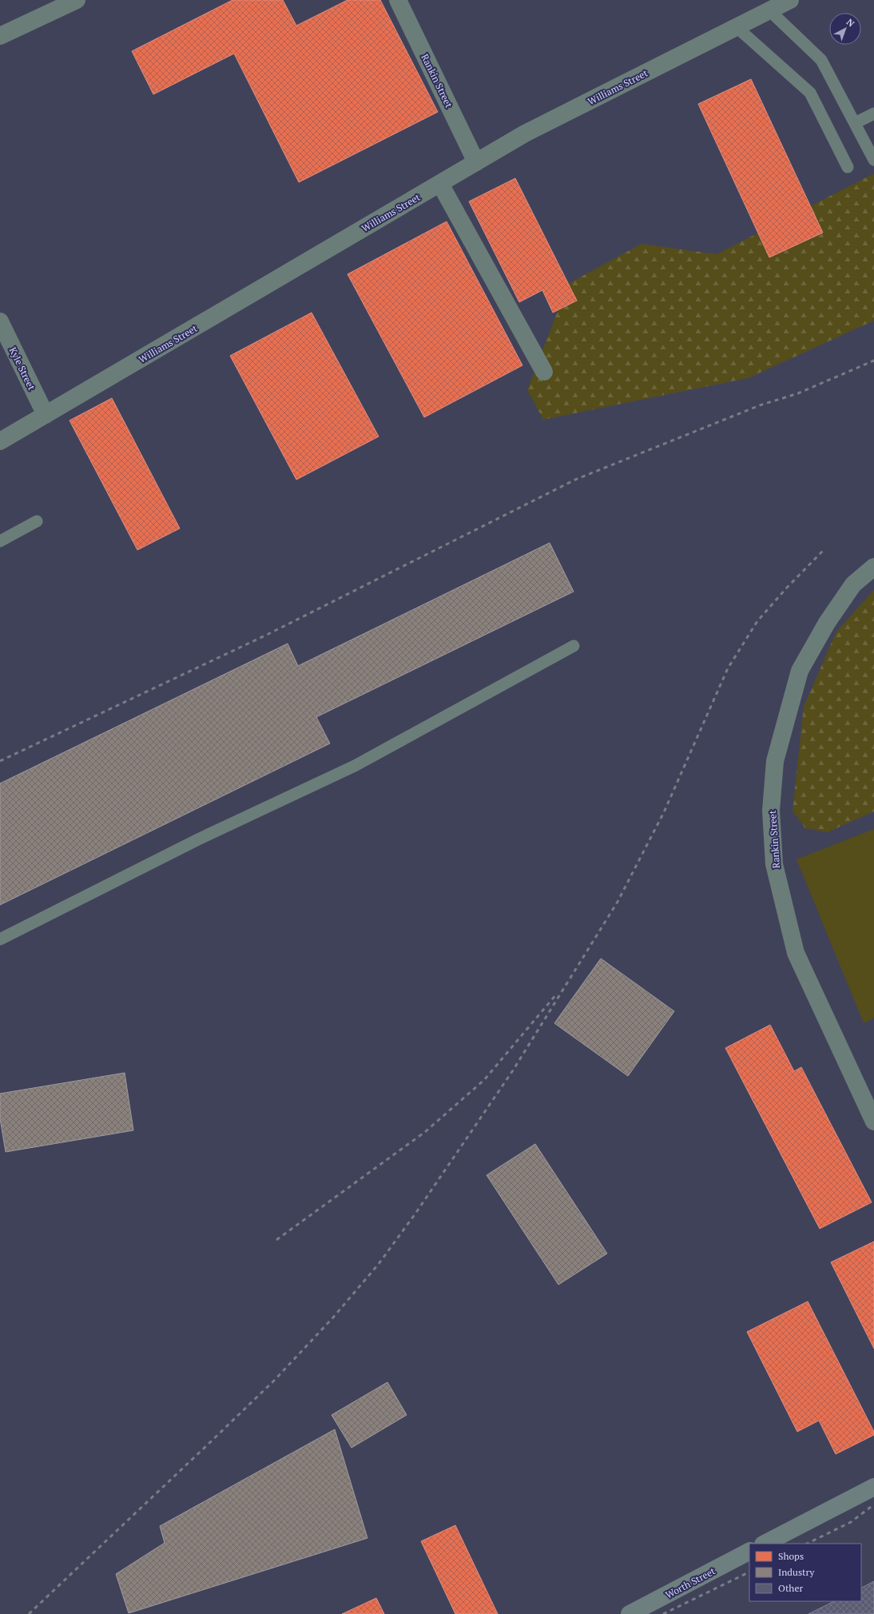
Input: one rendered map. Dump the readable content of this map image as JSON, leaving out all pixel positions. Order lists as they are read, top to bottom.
{
  "streets": {
    "street": [
      "Rankin Street",
      "Williams Street",
      "Kyle Street",
      "Worth Street"
    ]
  },
  "crossings": [
    ["Rankin Street", "Williams Street"],
    ["Williams Street", "Kyle Street"]
  ],
  "legend": ["Shops", "Industry", "Other"],
  "north": "top right"
}
